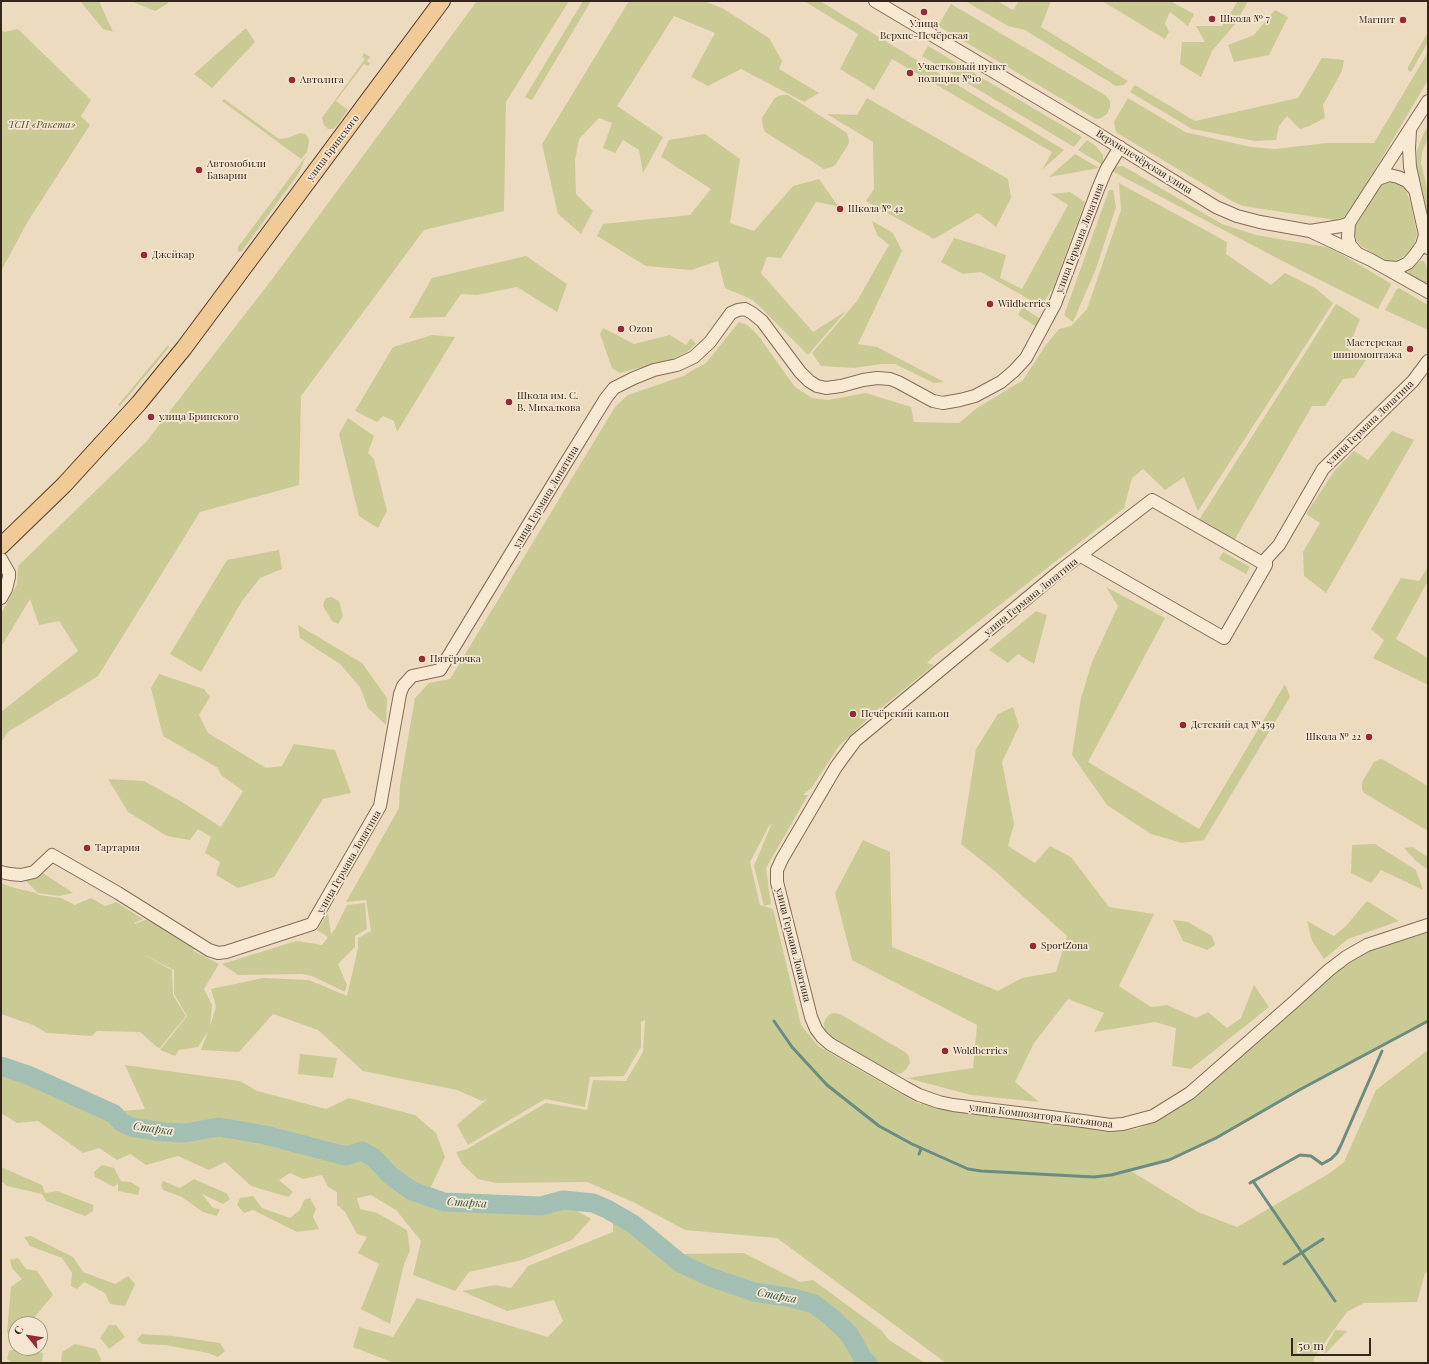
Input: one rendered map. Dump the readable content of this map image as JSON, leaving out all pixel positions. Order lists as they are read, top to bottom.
{
  "streets": {
    "main road": ["улица Бринского"],
    "street": ["Верхнепечёрская улица", "улица Германа Лопатина", "улица Композитора Касьянова"]
  },
  "crossings": [
    ["Верхнепечёрская улица", "улица Германа Лопатина"],
    ["улица Германа Лопатина", "улица Композитора Касьянова"]
  ],
  "water": ["Старка"],
  "parks": ["ТСН «Ракета»"],
  "places": [
    "Улица Верхне-Печёрская",
    "Школа № 7",
    "Магнит",
    "Участковый пункт полиции №10",
    "Автолига",
    "Автомобили Баварии",
    "Школа № 42",
    "Джейкар",
    "Wildberries",
    "Ozon",
    "Мастерская шиномонтажа",
    "Школа им. С. В. Михалкова",
    "улица Бринского",
    "Пятёрочка",
    "Печёрский каньон",
    "Детский сад №459",
    "Школа № 22",
    "Тартария",
    "SportZona",
    "Woldberries"
  ],
  "scale_bar": "50 m",
  "north": "top left"
}
